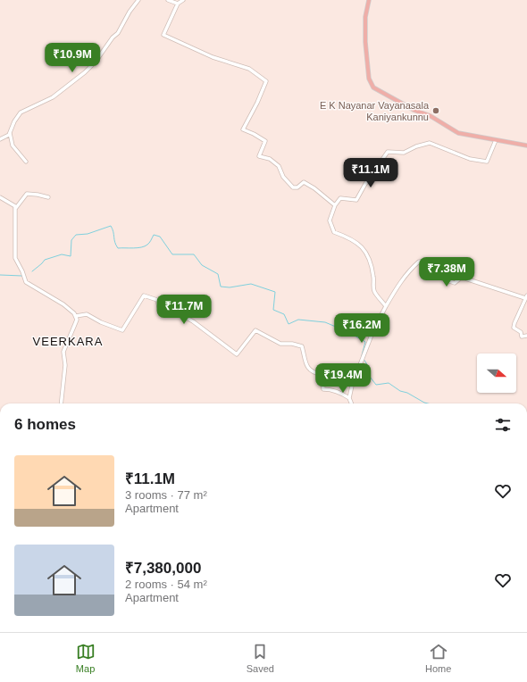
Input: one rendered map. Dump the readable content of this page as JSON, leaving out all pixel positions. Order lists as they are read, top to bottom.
{
  "districts": ["VEERKARA"],
  "places": ["E K Nayanar Vayanasala Kaniyankunnu"],
  "north": "right",
  "page": {
    "price": [
      "₹10.9M",
      "₹11.1M",
      "₹7.38M",
      "₹11.7M",
      "₹16.2M",
      "₹19.4M"
    ],
    "heading": "6 homes",
    "list": [
      {
        "name": "₹11.1M",
        "note": "3 rooms · 77 m² · Apartment"
      },
      {
        "name": "₹7,380,000",
        "note": "2 rooms · 54 m² · Apartment"
      }
    ],
    "tabs": ["Map", "Saved", "Home"]
  }
}
